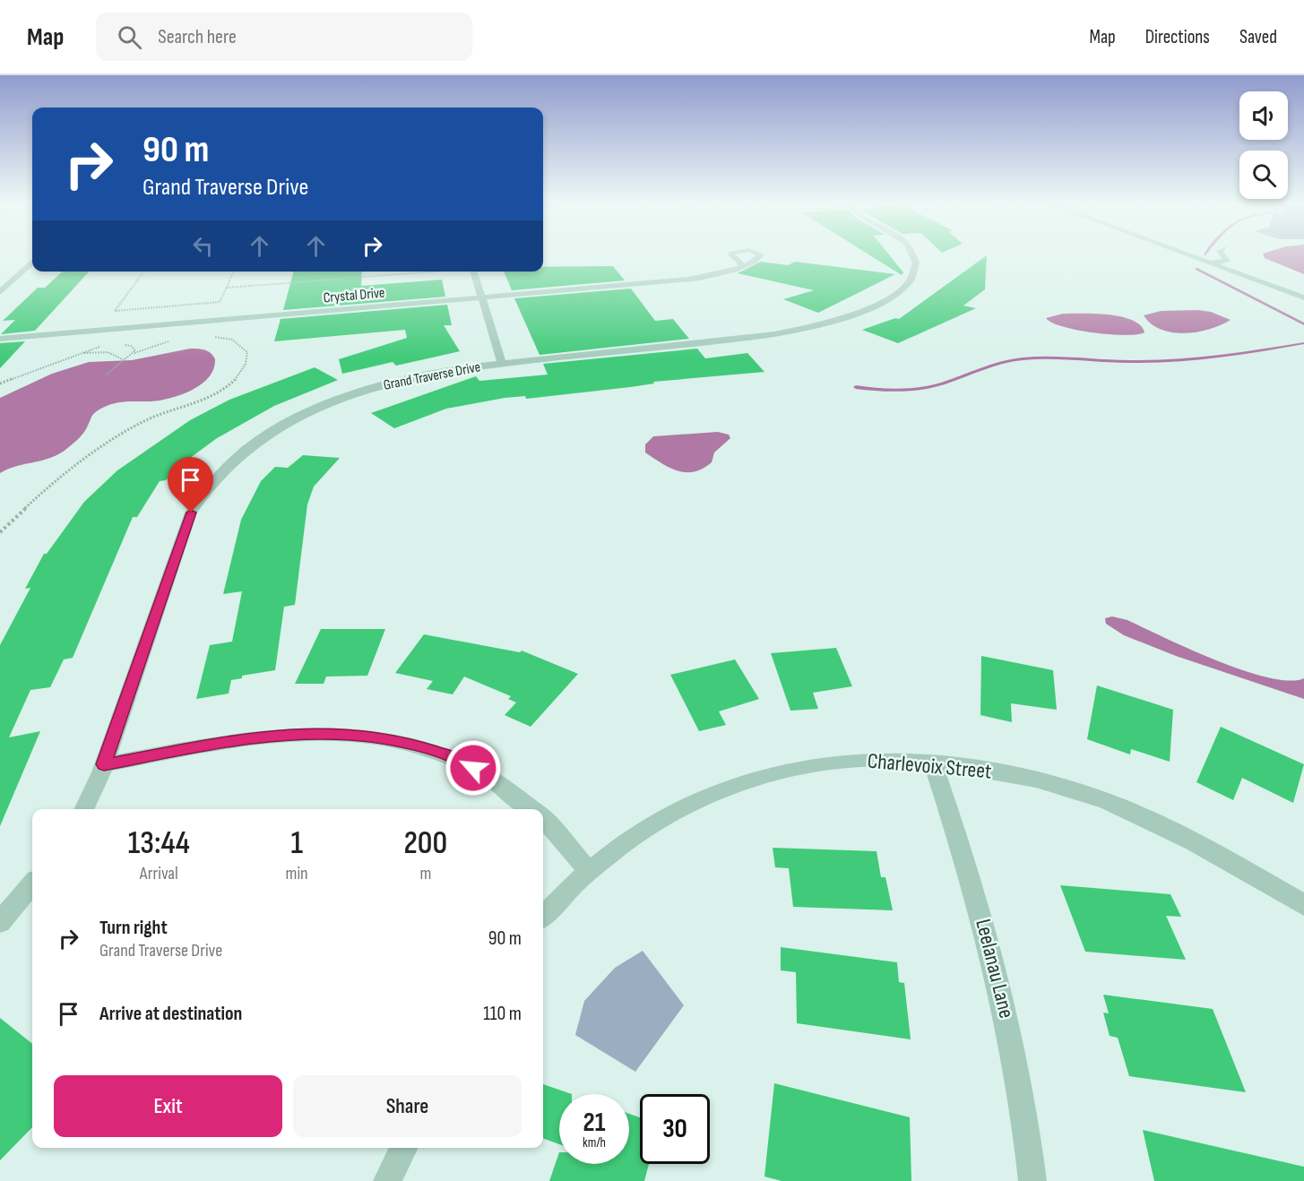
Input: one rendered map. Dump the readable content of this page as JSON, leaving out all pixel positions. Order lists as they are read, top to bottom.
{
  "streets": {
    "street": [
      "Crystal Drive",
      "Grand Traverse Drive",
      "Charlevoix Street",
      "Leelanau Lane"
    ]
  },
  "crossings": [
    ["Charlevoix Street", "Leelanau Lane"]
  ],
  "page": {
    "header": "Map",
    "search": "Search here",
    "nav": ["Map", "Directions", "Saved"],
    "turn": ["90 m", "Grand Traverse Drive"],
    "eta": [
      "13:44",
      "Arrival",
      "1",
      "min",
      "200",
      "m"
    ],
    "list": [
      {
        "name": "Turn right",
        "note": "Grand Traverse Drive",
        "value": "90 m"
      },
      {
        "name": "Arrive at destination",
        "value": "110 m"
      }
    ],
    "buttons": ["Exit", "Share"],
    "speed": "21 km/h",
    "limit": "30"
  }
}
